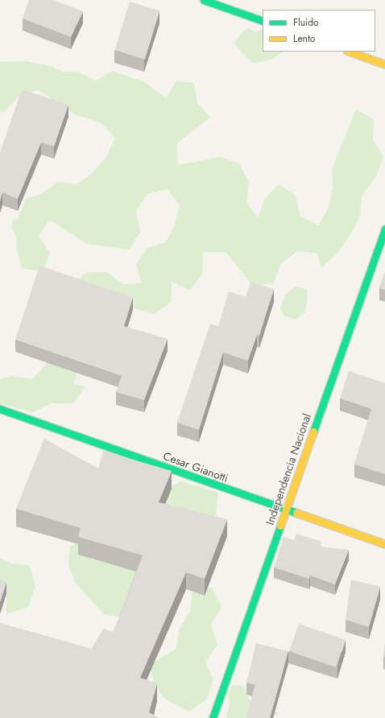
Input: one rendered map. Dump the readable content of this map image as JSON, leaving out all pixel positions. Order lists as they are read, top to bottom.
{
  "streets": {
    "street": ["Cesar Gianotti", "Independencia Nacional"]
  },
  "crossings": [
    ["Cesar Gianotti", "Independencia Nacional"]
  ],
  "legend": ["Fluido", "Lento"]
}
